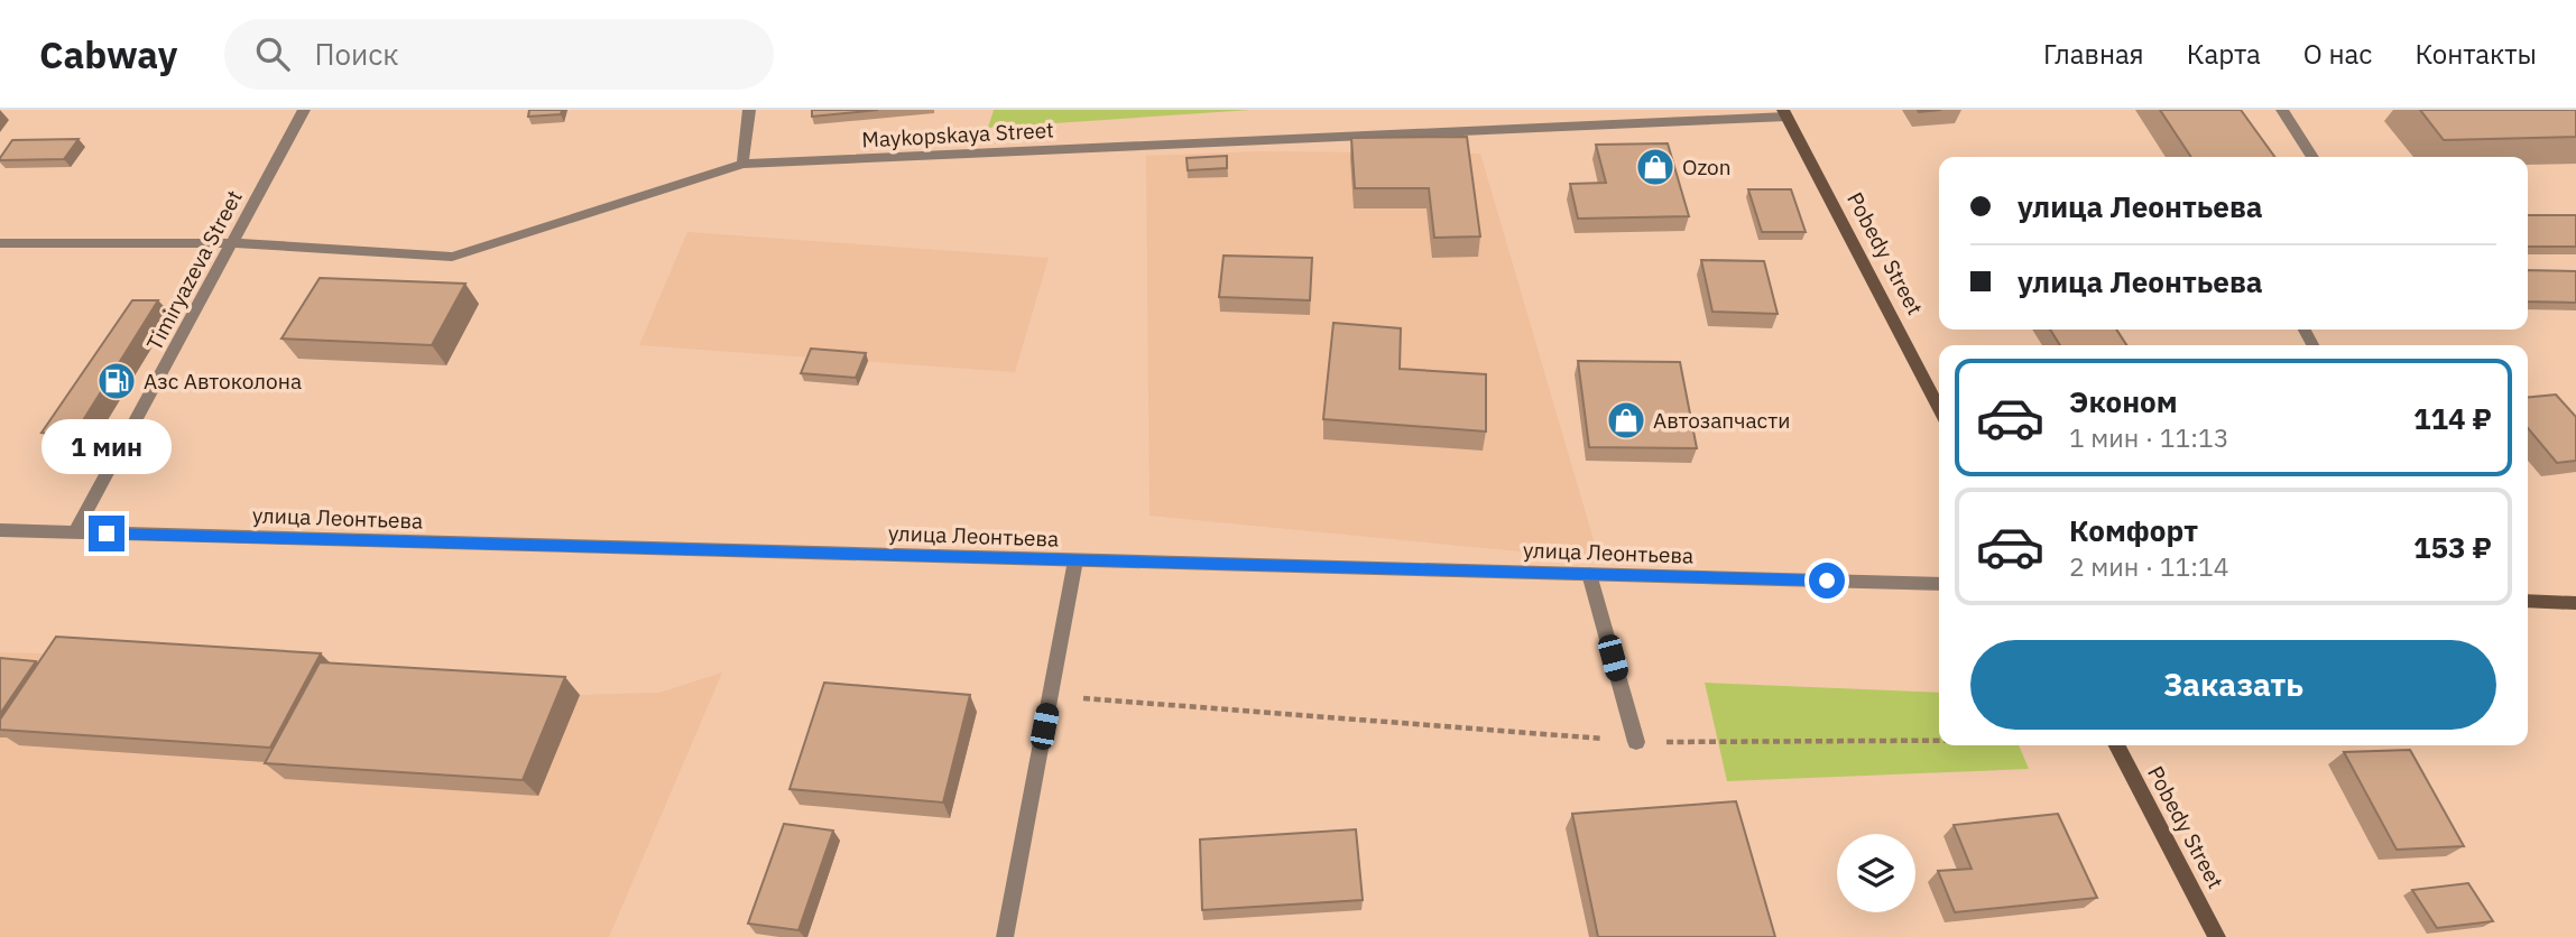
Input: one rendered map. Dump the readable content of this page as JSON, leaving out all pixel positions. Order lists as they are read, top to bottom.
{
  "streets": {
    "street": [
      "Maykopskaya Street",
      "Pobedy Street",
      "Timiryazeva Street",
      "улица Леонтьева"
    ]
  },
  "crossings": [
    ["Maykopskaya Street", "Pobedy Street"],
    ["Maykopskaya Street", "Timiryazeva Street"],
    ["Timiryazeva Street", "улица Леонтьева"]
  ],
  "places": {
    "shop": ["Ozon", "Автозапчасти"],
    "fuel station": ["Азс Автоколона"]
  },
  "page": {
    "header": "Cabway",
    "search": "Поиск",
    "nav": [
      "Главная",
      "Карта",
      "О нас",
      "Контакты"
    ],
    "banner": ["улица Леонтьева", "улица Леонтьева"],
    "list": [
      {
        "name": "Эконом",
        "note": "1 мин · 11:13",
        "value": "114 ₽"
      },
      {
        "name": "Комфорт",
        "note": "2 мин · 11:14",
        "value": "153 ₽"
      }
    ],
    "bubble": "1 мин",
    "buttons": "Заказать"
  }
}
